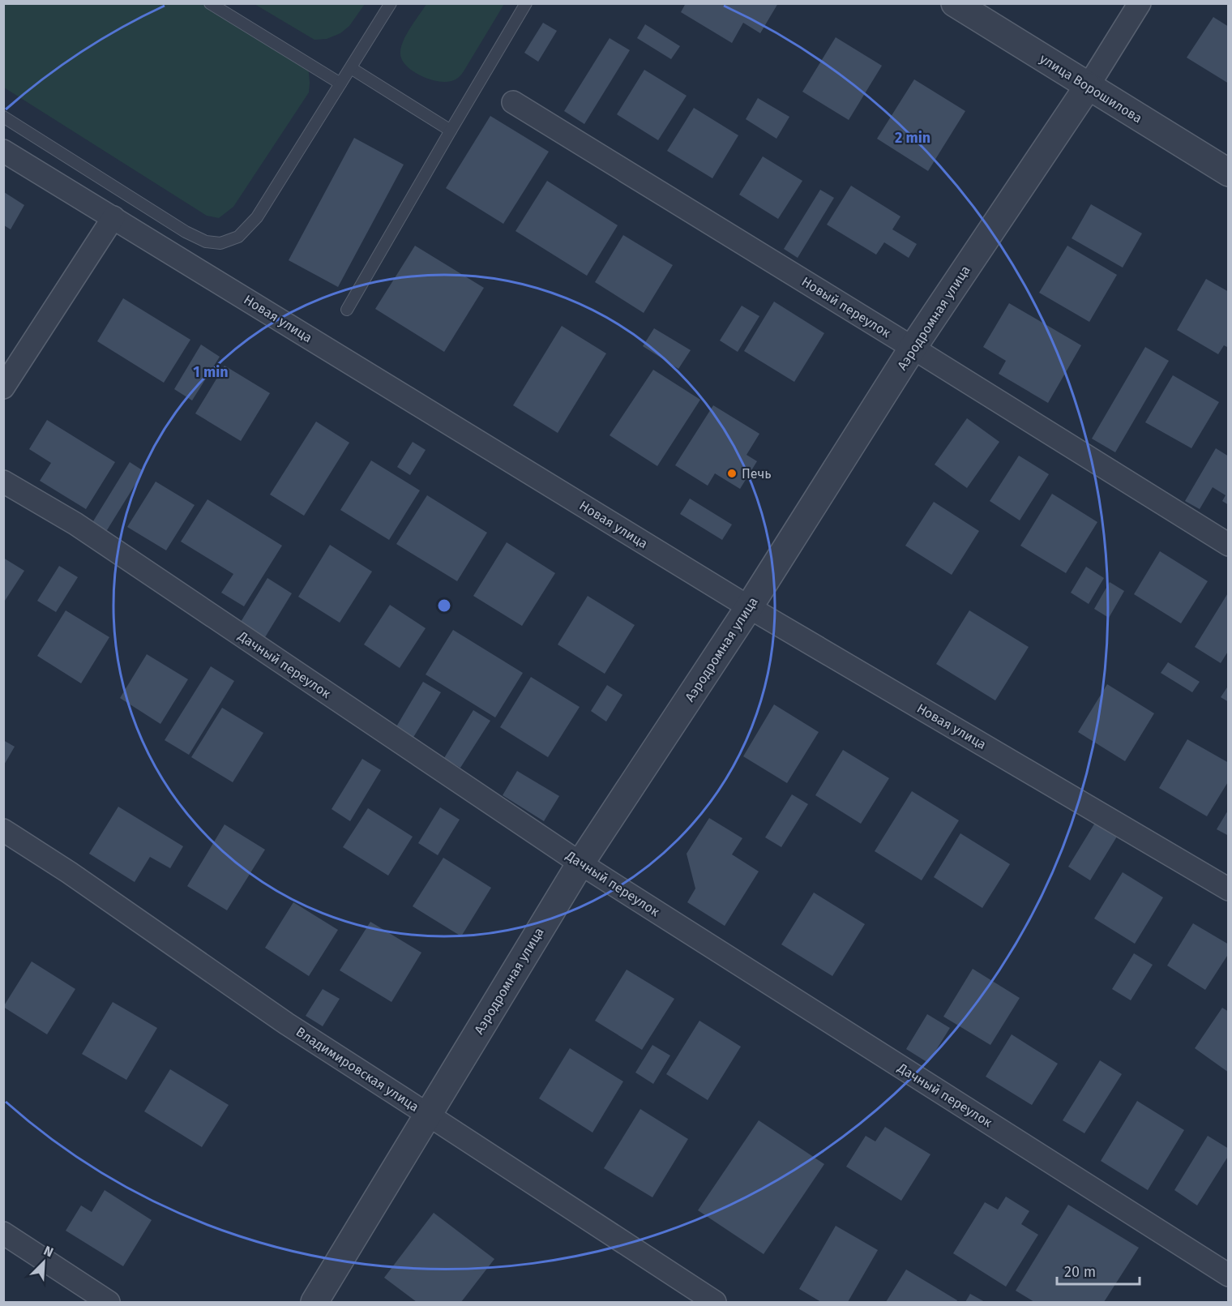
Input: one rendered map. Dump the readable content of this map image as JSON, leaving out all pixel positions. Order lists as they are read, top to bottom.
{
  "streets": {
    "street": [
      "улица Ворошилова",
      "Новый переулок",
      "Аэродромная улица",
      "Новая улица",
      "Дачный переулок",
      "Владимировская улица"
    ]
  },
  "crossings": [
    ["улица Ворошилова", "Аэродромная улица"],
    ["Новый переулок", "Аэродромная улица"],
    ["Аэродромная улица", "Новая улица"],
    ["Аэродромная улица", "Дачный переулок"],
    ["Аэродромная улица", "Владимировская улица"]
  ],
  "places": ["Печь"],
  "scale_bar": "20 m",
  "north": "top right",
  "rings": ["2 min", "1 min"]
}
